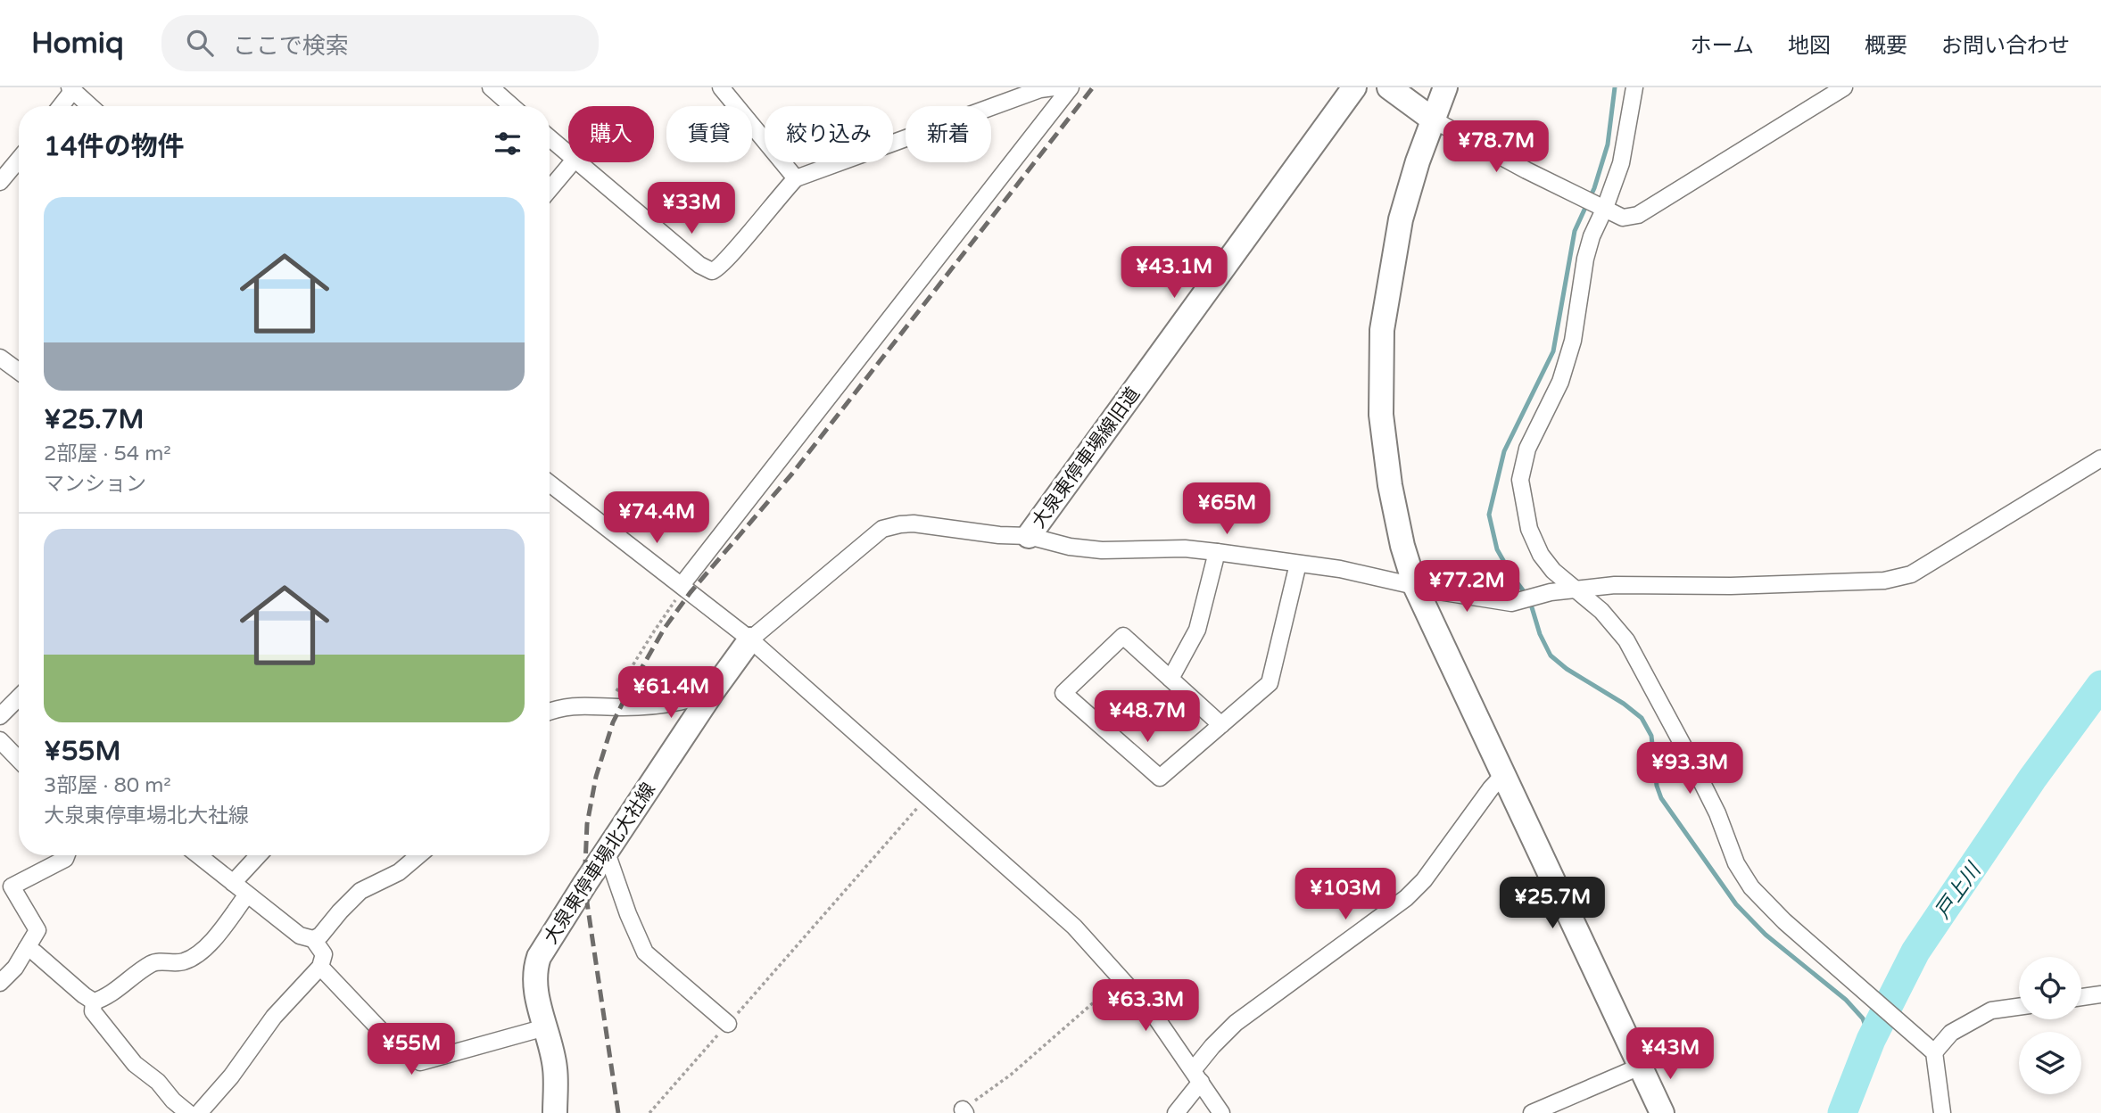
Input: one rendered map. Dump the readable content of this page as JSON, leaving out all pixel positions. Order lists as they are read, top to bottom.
{
  "streets": {
    "street": ["大泉東停車場線旧道", "大泉東停車場北大社線"]
  },
  "crossings": [
    ["大泉東停車場線旧道", "大泉東停車場北大社線"]
  ],
  "water": ["戸上川"],
  "page": {
    "header": "Homiq",
    "search": "ここで検索",
    "nav": [
      "ホーム",
      "地図",
      "概要",
      "お問い合わせ"
    ],
    "chip": [
      "購入",
      "賃貸",
      "絞り込み",
      "新着"
    ],
    "heading": "14件の物件",
    "price": [
      "¥78.7M",
      "¥33M",
      "¥43.1M",
      "¥65M",
      "¥74.4M",
      "¥77.2M",
      "¥61.4M",
      "¥48.7M",
      "¥93.3M",
      "¥103M",
      "¥25.7M",
      "¥63.3M",
      "¥55M",
      "¥43M"
    ],
    "list": [
      {
        "name": "¥25.7M",
        "note": "2部屋 · 54 m² · マンション"
      },
      {
        "name": "¥55M",
        "note": "3部屋 · 80 m² · 大泉東停車場北大社線"
      }
    ]
  }
}
